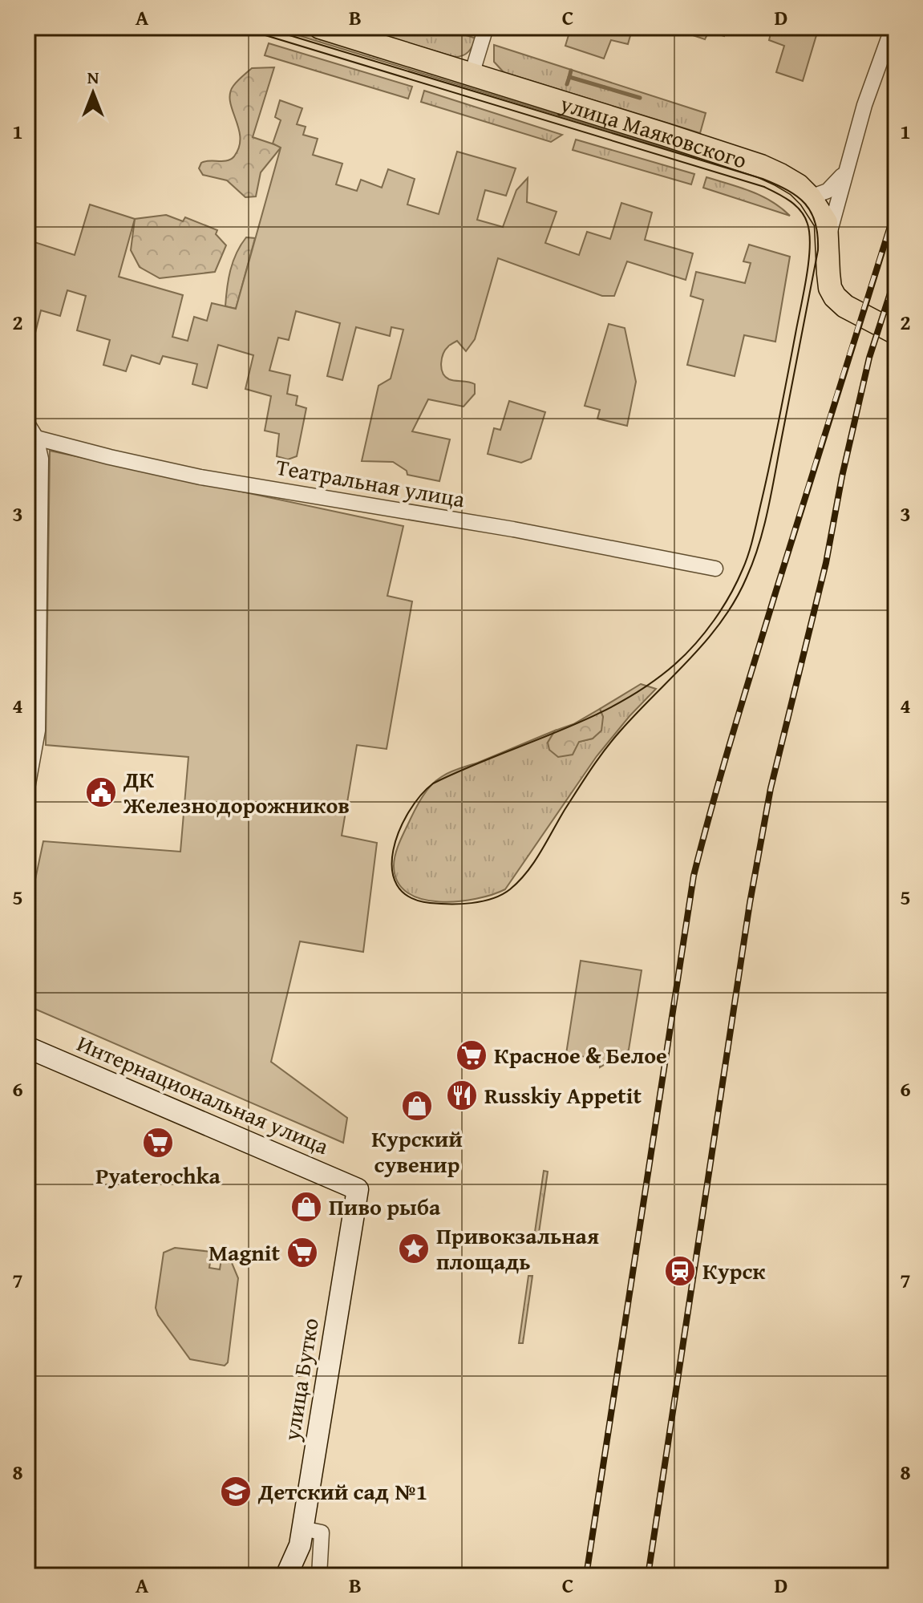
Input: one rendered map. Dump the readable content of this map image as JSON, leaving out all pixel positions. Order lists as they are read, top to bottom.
{
  "streets": {
    "main road": ["улица Маяковского", "Интернациональная улица", "улица Бутко"],
    "street": ["Театральная улица"]
  },
  "crossings": [
    ["Интернациональная улица", "улица Бутко"]
  ],
  "places": {
    "public building": ["ДК Железнодорожников"],
    "supermarket": ["Красное & Белое", "Pyaterochka", "Magnit"],
    "restaurant": ["Russkiy Appetit"],
    "shop": ["Курский сувенир", "Пиво рыба"],
    "place": ["Привокзальная площадь"],
    "station": ["Курск"],
    "school or university": ["Детский сад №1"]
  },
  "north": "top",
  "grid": {
    "columns": [
      "A",
      "B",
      "C",
      "D"
    ],
    "rows": [
      "1",
      "2",
      "3",
      "4",
      "5",
      "6",
      "7",
      "8"
    ]
  }
}
